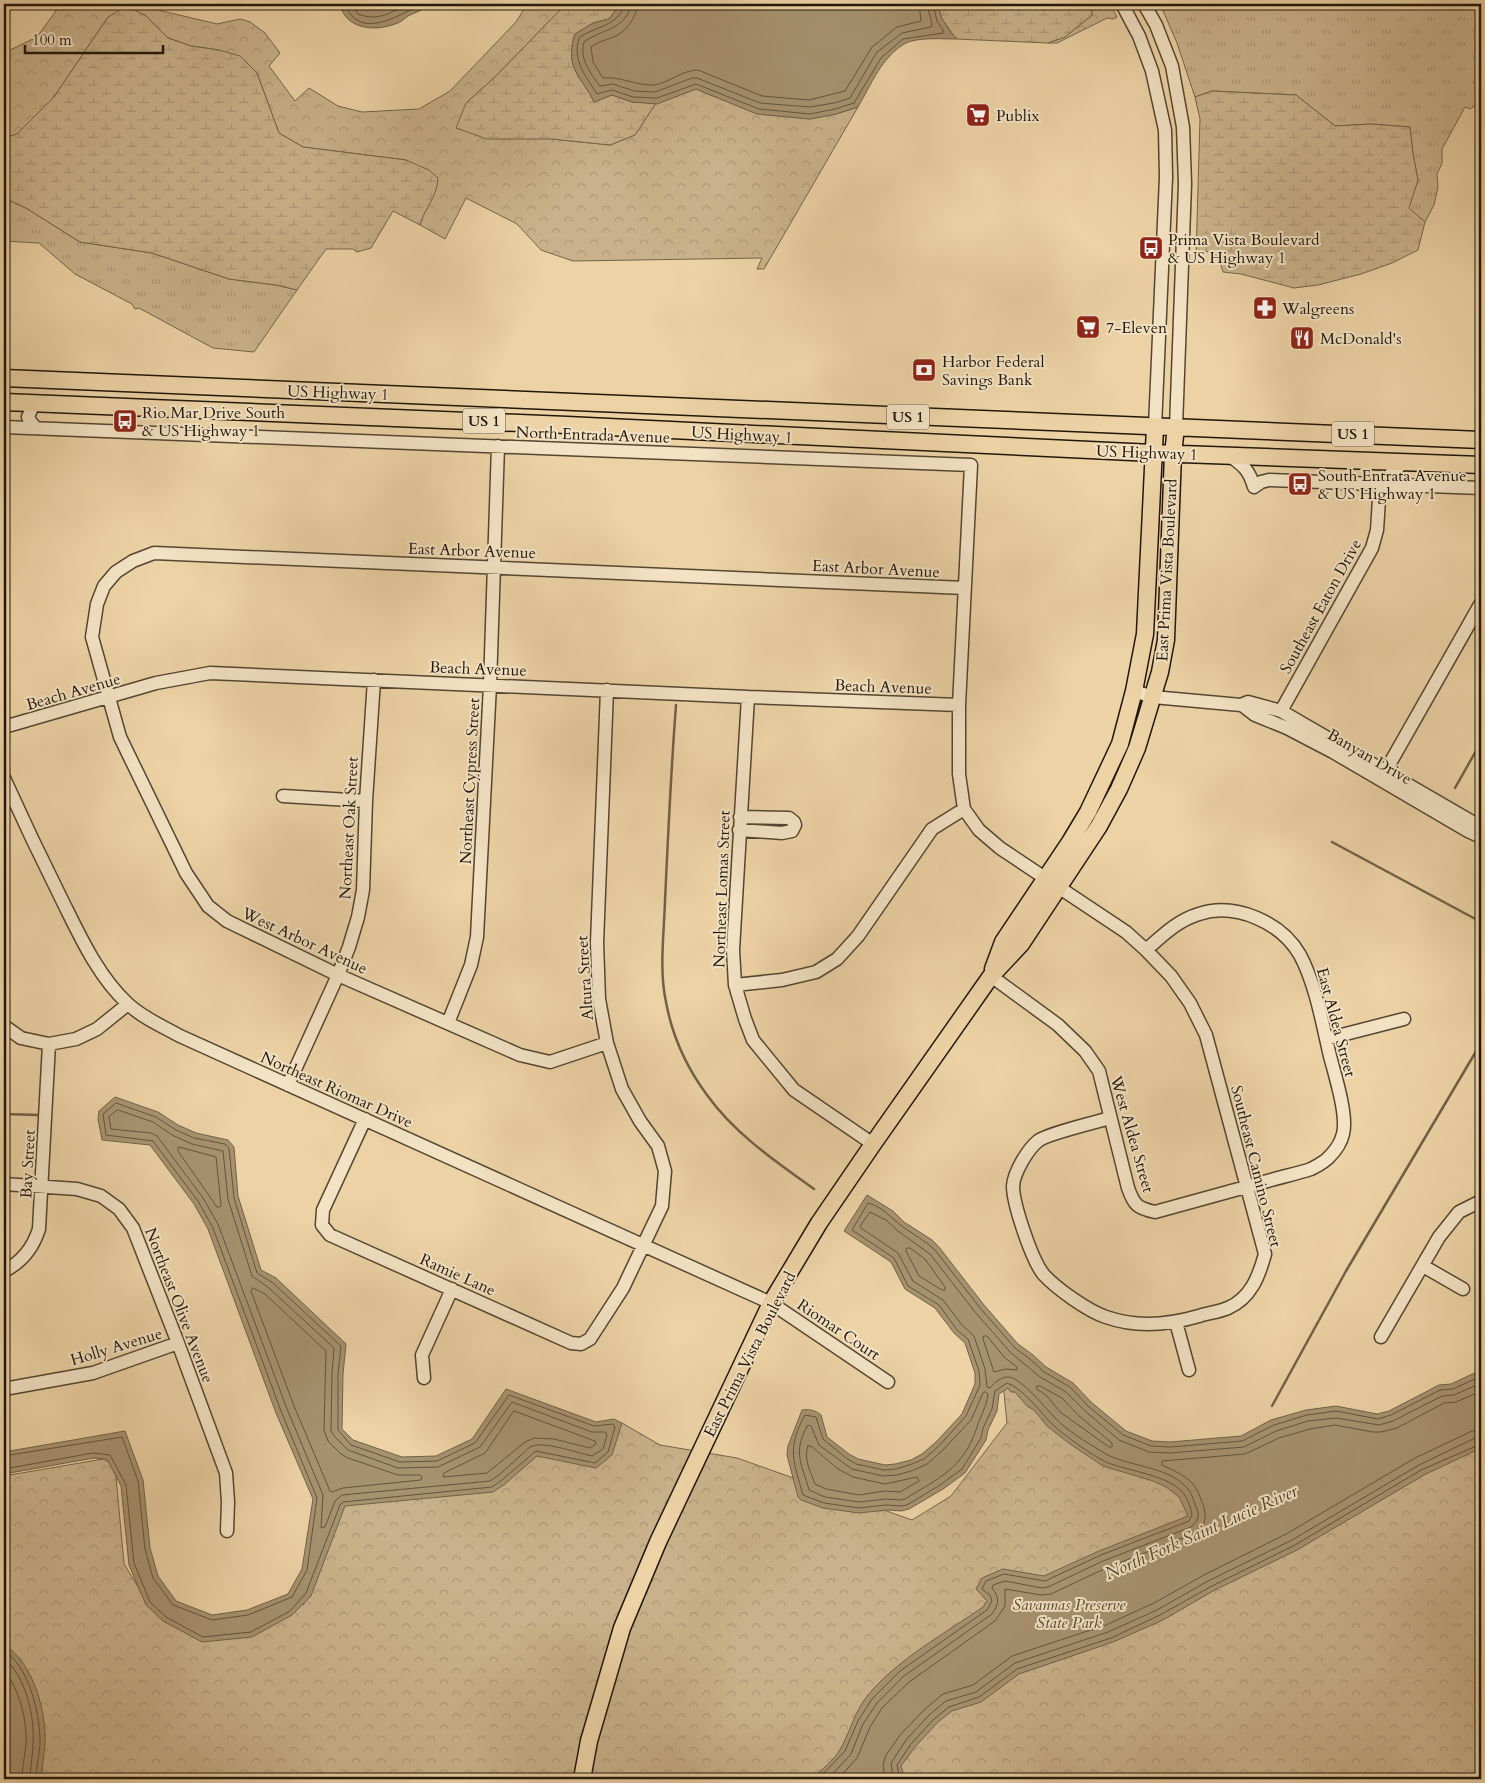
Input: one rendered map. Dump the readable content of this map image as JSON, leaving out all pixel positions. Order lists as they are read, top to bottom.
{
  "streets": {
    "main road": ["US Highway 1", "US 1", "East Prima Vista Boulevard"],
    "street": [
      "North Entrada Avenue",
      "East Arbor Avenue",
      "Southeast Eaton Drive",
      "Beach Avenue",
      "Banyan Drive",
      "Northeast Cypress Street",
      "Northeast Oak Street",
      "Northeast Lomas Street",
      "West Arbor Avenue",
      "Altura Street",
      "East Aldea Street",
      "Northeast Riomar Drive",
      "West Aldea Street",
      "Bay Street",
      "Southeast Camino Street",
      "Ramie Lane",
      "Northeast Olive Avenue",
      "Riomar Court",
      "Holly Avenue"
    ]
  },
  "crossings": [
    ["US Highway 1", "East Prima Vista Boulevard"],
    ["North Entrada Avenue", "East Arbor Avenue"],
    ["North Entrada Avenue", "Northeast Cypress Street"],
    ["East Arbor Avenue", "Beach Avenue"],
    ["East Arbor Avenue", "Northeast Cypress Street"],
    ["East Arbor Avenue", "West Arbor Avenue"],
    ["East Prima Vista Boulevard", "Banyan Drive"],
    ["East Prima Vista Boulevard", "Northeast Lomas Street"],
    ["East Prima Vista Boulevard", "Northeast Riomar Drive"],
    ["East Prima Vista Boulevard", "West Aldea Street"],
    ["East Prima Vista Boulevard", "Southeast Camino Street"],
    ["East Prima Vista Boulevard", "Riomar Court"],
    ["Southeast Eaton Drive", "Banyan Drive"],
    ["Beach Avenue", "Northeast Cypress Street"],
    ["Beach Avenue", "Northeast Oak Street"],
    ["Beach Avenue", "Northeast Lomas Street"],
    ["Beach Avenue", "West Arbor Avenue"],
    ["Beach Avenue", "Altura Street"],
    ["Northeast Cypress Street", "West Arbor Avenue"],
    ["Northeast Oak Street", "West Arbor Avenue"],
    ["Northeast Oak Street", "Northeast Riomar Drive"],
    ["West Arbor Avenue", "Altura Street"],
    ["Altura Street", "Northeast Riomar Drive"],
    ["Altura Street", "Ramie Lane"],
    ["East Aldea Street", "West Aldea Street"],
    ["East Aldea Street", "Southeast Camino Street"],
    ["Northeast Riomar Drive", "Ramie Lane"],
    ["Northeast Riomar Drive", "Riomar Court"],
    ["West Aldea Street", "Southeast Camino Street"],
    ["Bay Street", "Northeast Olive Avenue"],
    ["Northeast Olive Avenue", "Holly Avenue"]
  ],
  "water": ["North Fork Saint Lucie River"],
  "parks": ["Savannas Preserve State Park"],
  "places": {
    "supermarket": ["Publix", "7-Eleven"],
    "bus stop": ["Prima Vista Boulevard & US Highway 1", "Rio Mar Drive South & US Highway 1", "South Entrata Avenue & US Highway 1"],
    "pharmacy": ["Walgreens"],
    "restaurant": ["McDonald's"],
    "bank": ["Harbor Federal Savings Bank"]
  },
  "scale_bar": "100 m"
}
